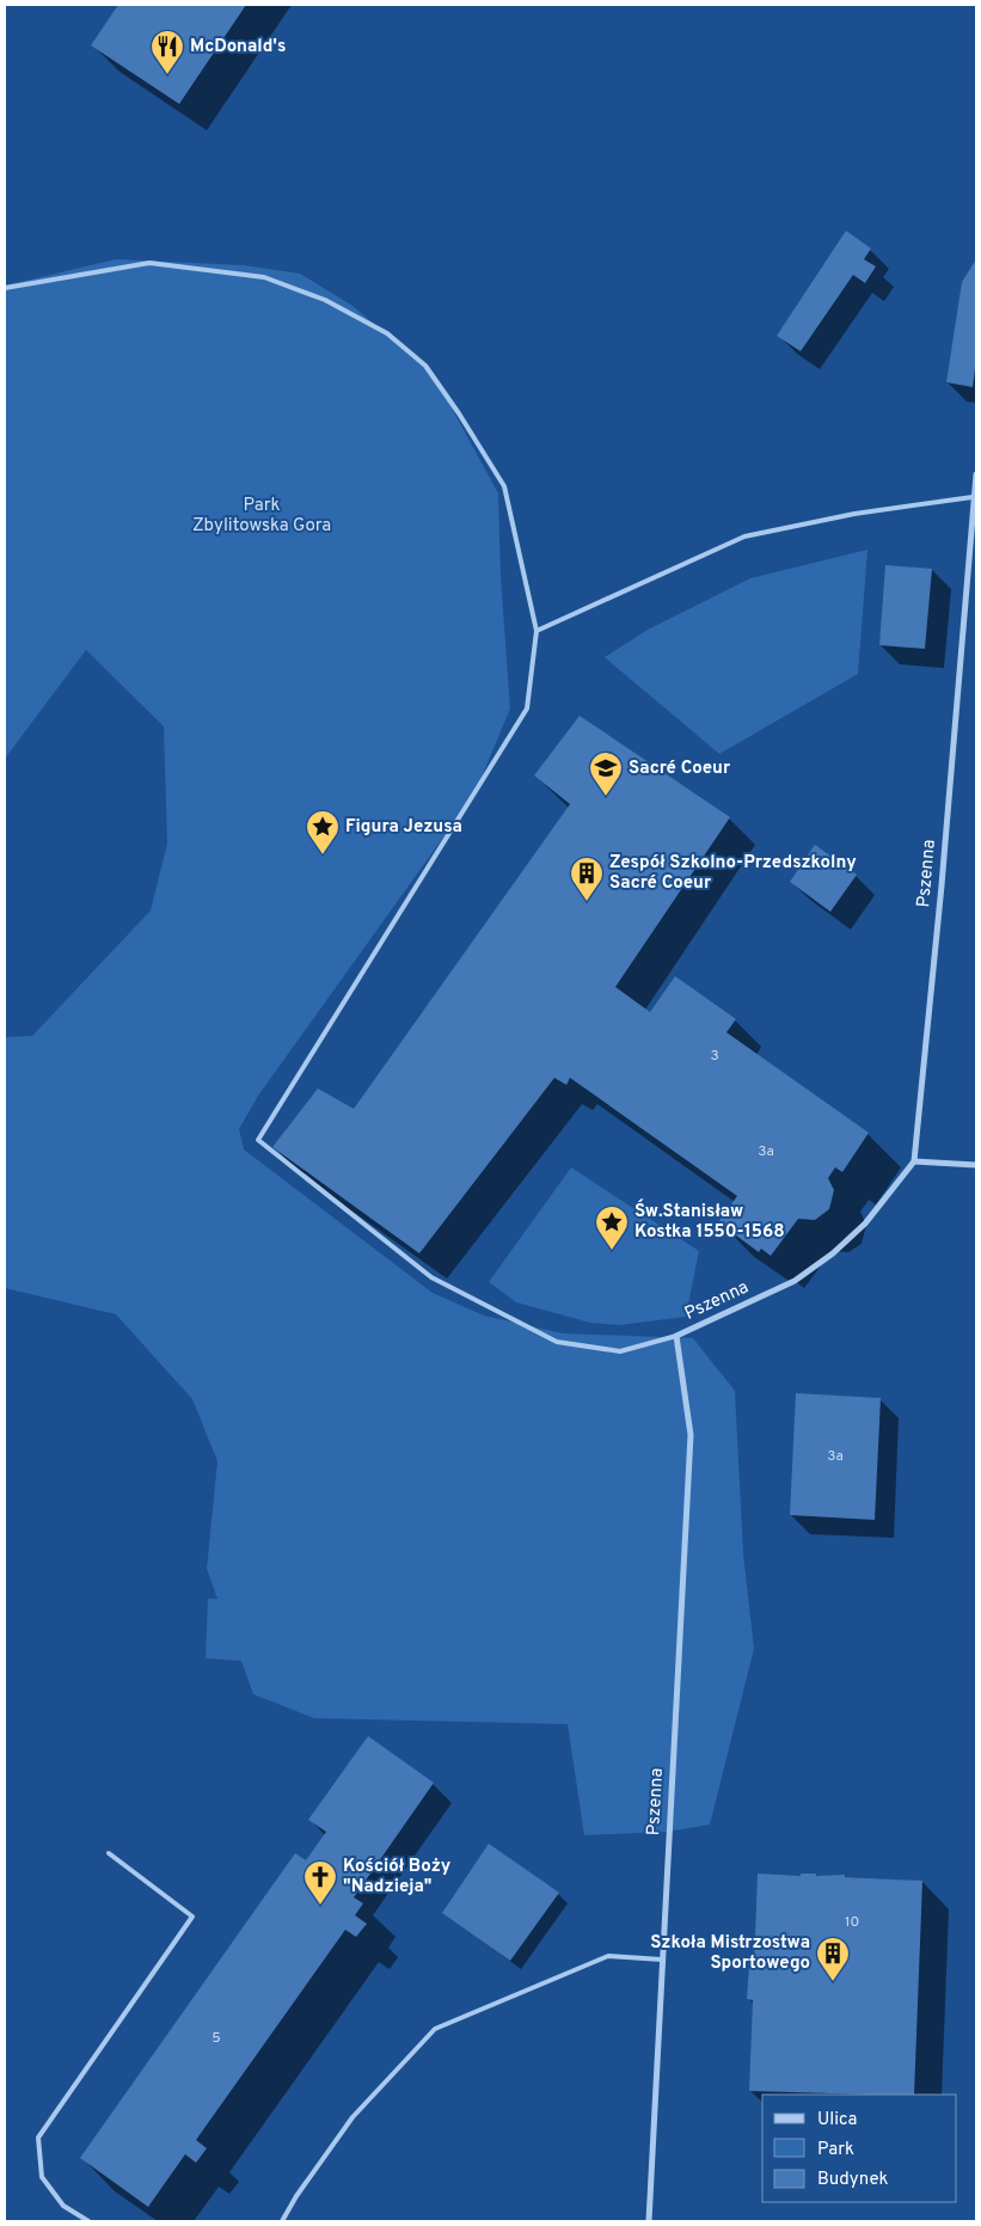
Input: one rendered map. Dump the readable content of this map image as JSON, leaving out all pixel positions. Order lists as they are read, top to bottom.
{
  "streets": {
    "street": ["Pszenna"]
  },
  "parks": ["Park Zbylitowska Gora"],
  "places": {
    "restaurant": ["McDonald's"],
    "school or university": ["Sacré Coeur"],
    "place": ["Figura Jezusa", "Św.Stanisław Kostka 1550-1568"],
    "building": ["Zespół Szkolno-Przedszkolny Sacré Coeur", "Szkoła Mistrzostwa Sportowego"],
    "church": ["Kościół Boży \"Nadzieja\""]
  },
  "house_numbers": [
    "3",
    "3a",
    "3a",
    "10",
    "5"
  ],
  "legend": ["Ulica", "Park", "Budynek"]
}
